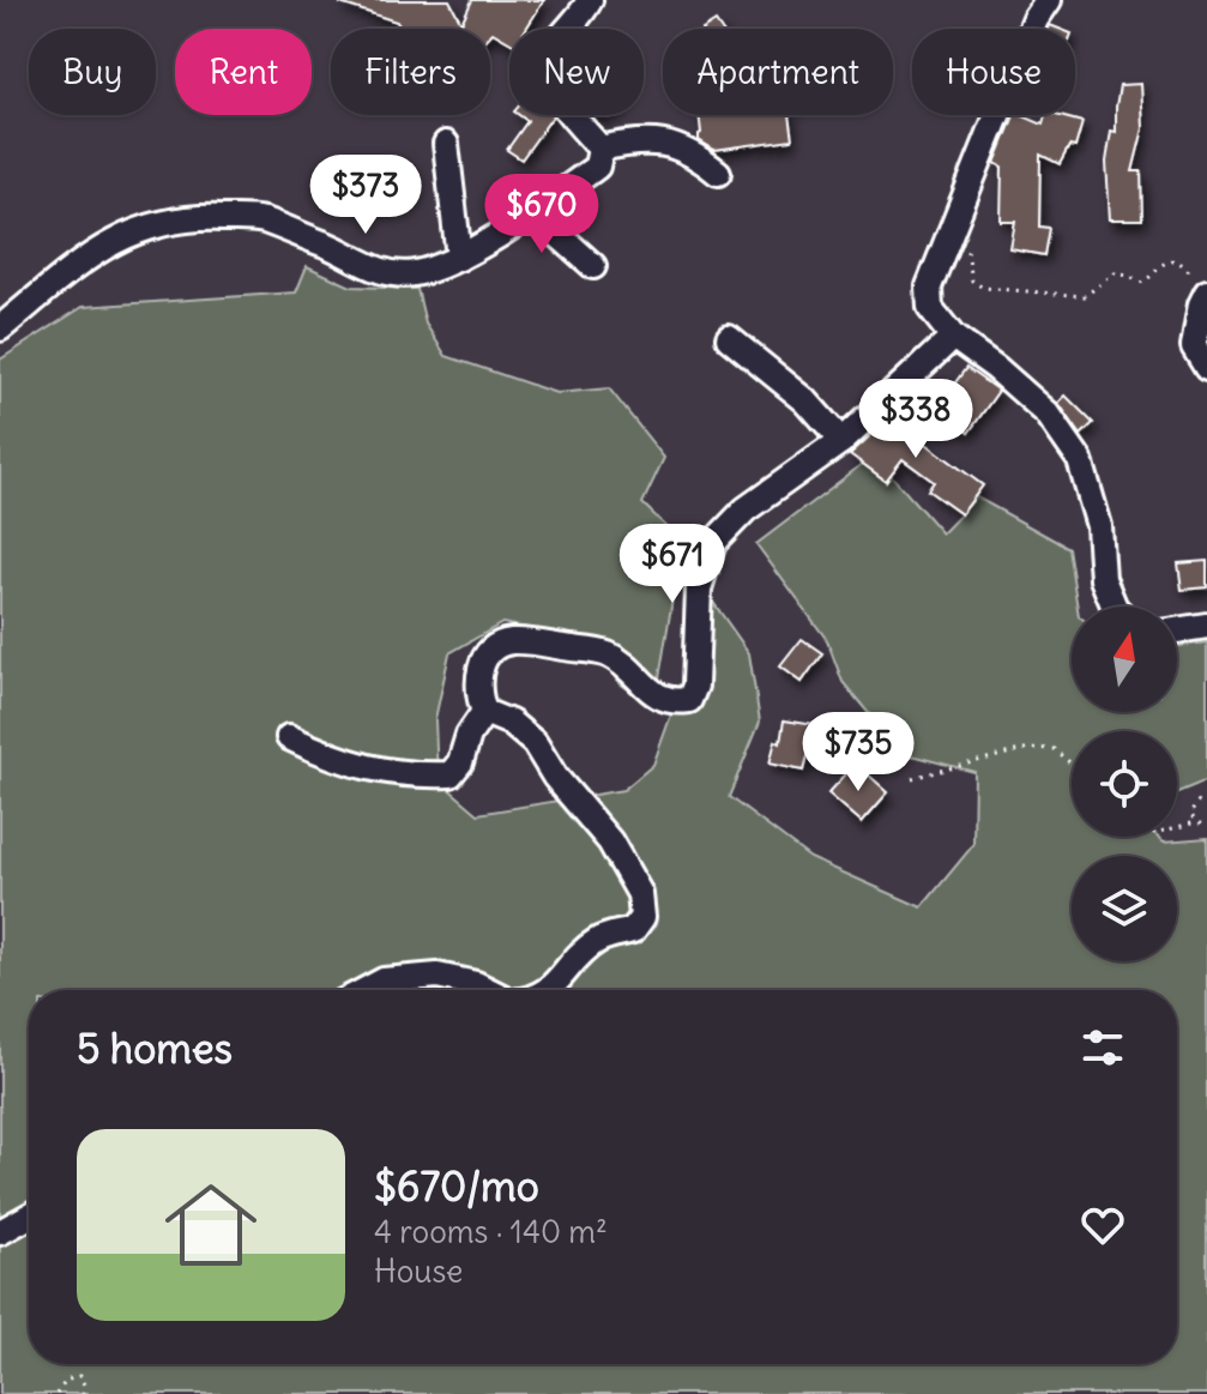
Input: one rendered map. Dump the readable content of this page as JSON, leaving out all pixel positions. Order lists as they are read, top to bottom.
{
  "north": "top",
  "page": {
    "chip": [
      "Buy",
      "Rent",
      "Filters",
      "New",
      "Apartment",
      "House"
    ],
    "price": [
      "$373",
      "$670",
      "$338",
      "$671",
      "$735"
    ],
    "heading": "5 homes",
    "list": [
      {
        "name": "$670/mo",
        "note": "4 rooms · 140 m² · House"
      }
    ]
  }
}
